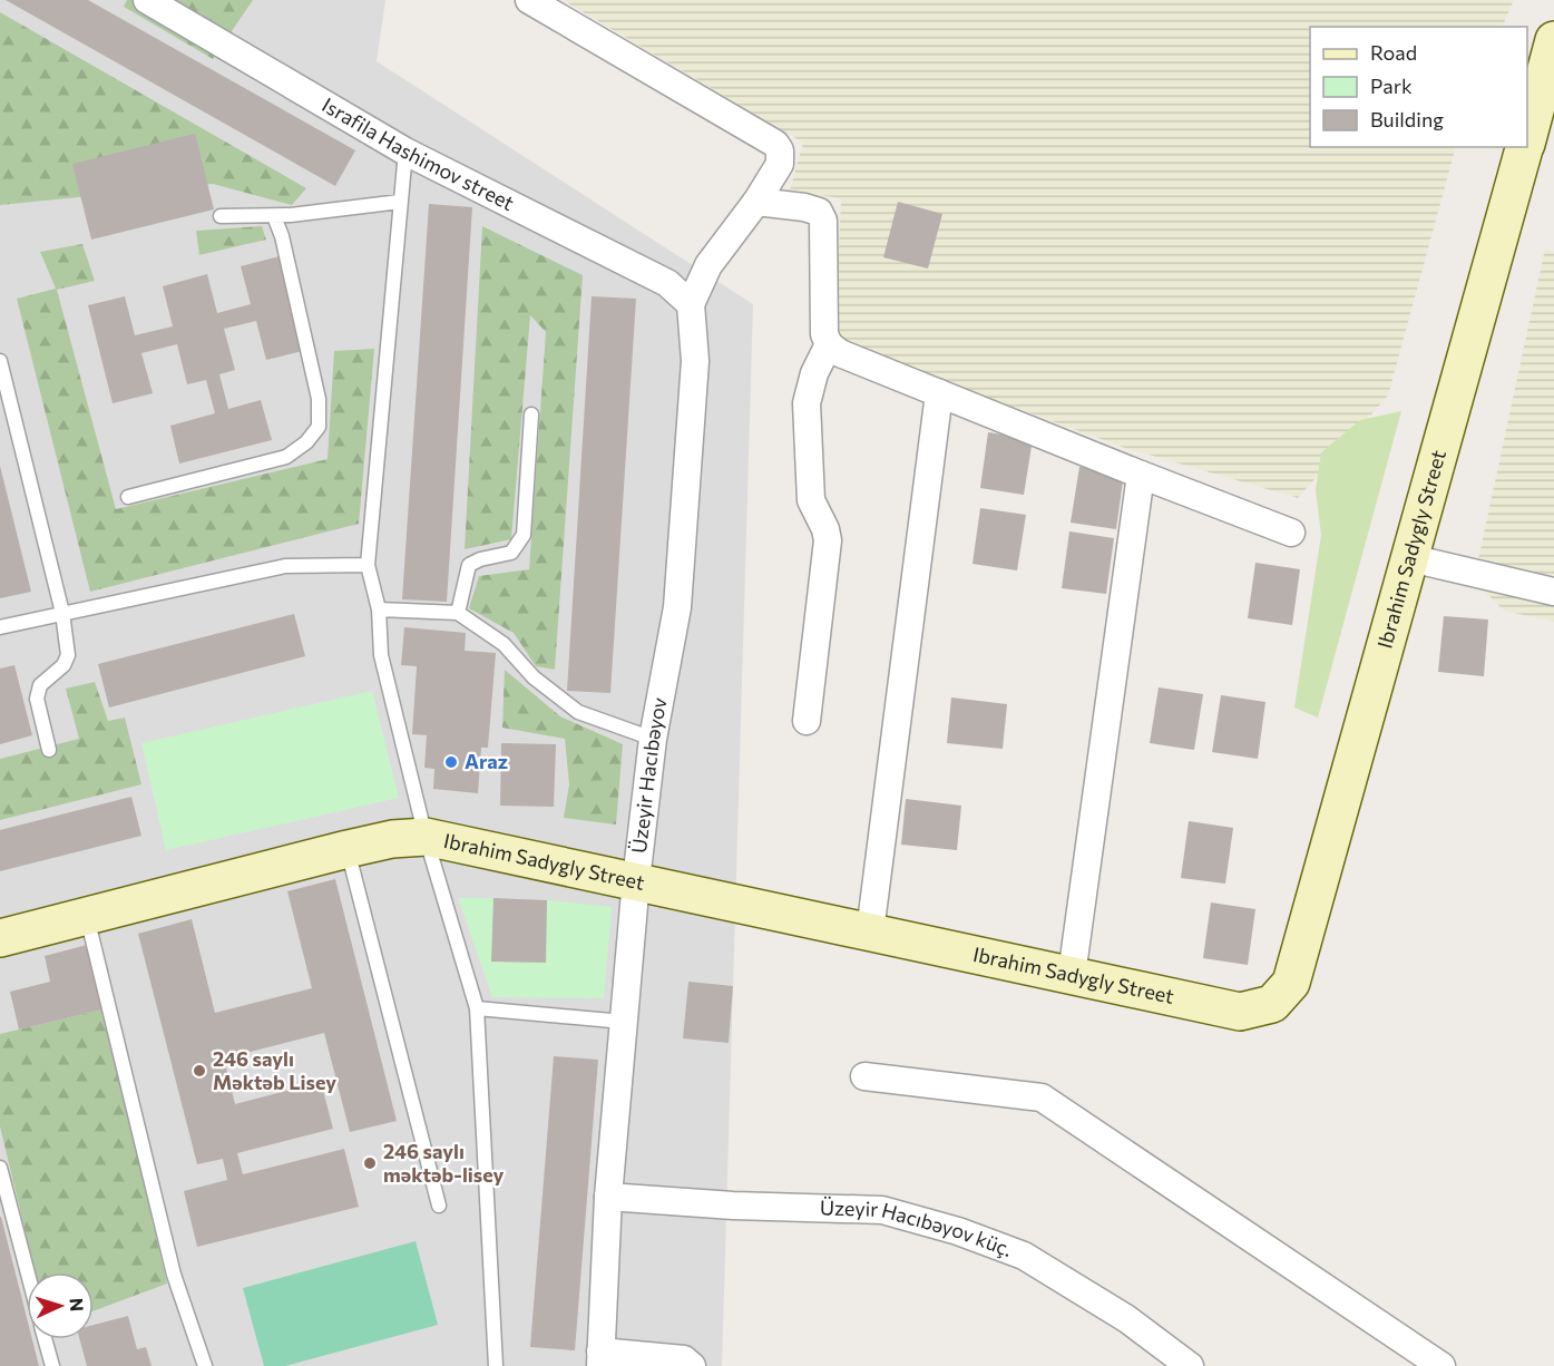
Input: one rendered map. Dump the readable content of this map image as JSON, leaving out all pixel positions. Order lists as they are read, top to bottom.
{
  "streets": {
    "street": [
      "Israfila Hashimov street",
      "Ibrahim Sadygly Street",
      "Üzeyir Hacıbəyov",
      "Üzeyir Hacıbəyov küç."
    ]
  },
  "crossings": [
    ["Israfila Hashimov street", "Üzeyir Hacıbəyov"],
    ["Ibrahim Sadygly Street", "Üzeyir Hacıbəyov"],
    ["Üzeyir Hacıbəyov", "Üzeyir Hacıbəyov küç."]
  ],
  "places": ["Araz", "246 saylı Məktəb Lisey", "246 saylı məktəb-lisey"],
  "legend": ["Road", "Park", "Building"],
  "north": "right"
}
